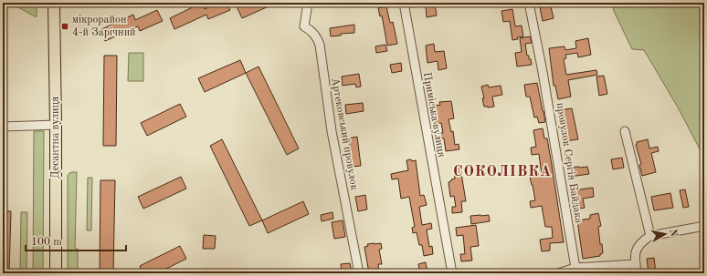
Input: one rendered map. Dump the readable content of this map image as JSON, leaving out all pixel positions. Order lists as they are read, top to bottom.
{
  "streets": {
    "main road": ["Десантна вулиця"],
    "street": ["Приміська вулиця", "Артековський провулок", "провулок Сергія Байдака"]
  },
  "districts": ["СОКОЛІВКА"],
  "places": {
    "transit": ["мікрорайон 4-й Зарічний"]
  },
  "scale_bar": "100 m",
  "north": "right"
}
